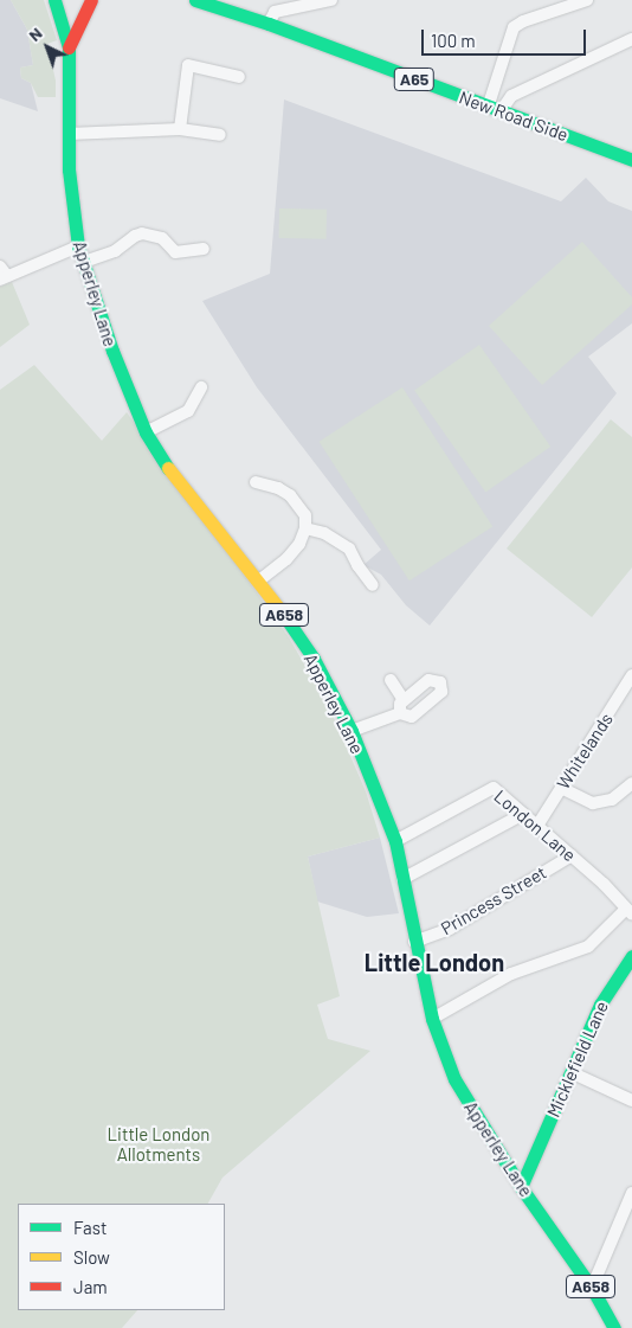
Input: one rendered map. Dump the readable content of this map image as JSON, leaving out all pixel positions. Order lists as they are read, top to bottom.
{
  "streets": {
    "main road": [
      "A65",
      "New Road Side",
      "Apperley Lane",
      "A658",
      "Micklefield Lane"
    ],
    "street": ["Whitelands", "London Lane", "Princess Street"]
  },
  "crossings": [
    ["Apperley Lane", "A658"],
    ["Apperley Lane", "London Lane"],
    ["Apperley Lane", "Princess Street"],
    ["Apperley Lane", "Micklefield Lane"],
    ["Whitelands", "London Lane"],
    ["London Lane", "Princess Street"]
  ],
  "districts": ["Little London"],
  "parks": ["Little London Allotments"],
  "legend": ["Fast", "Slow", "Jam"],
  "scale_bar": "100 m",
  "north": "top left"
}
